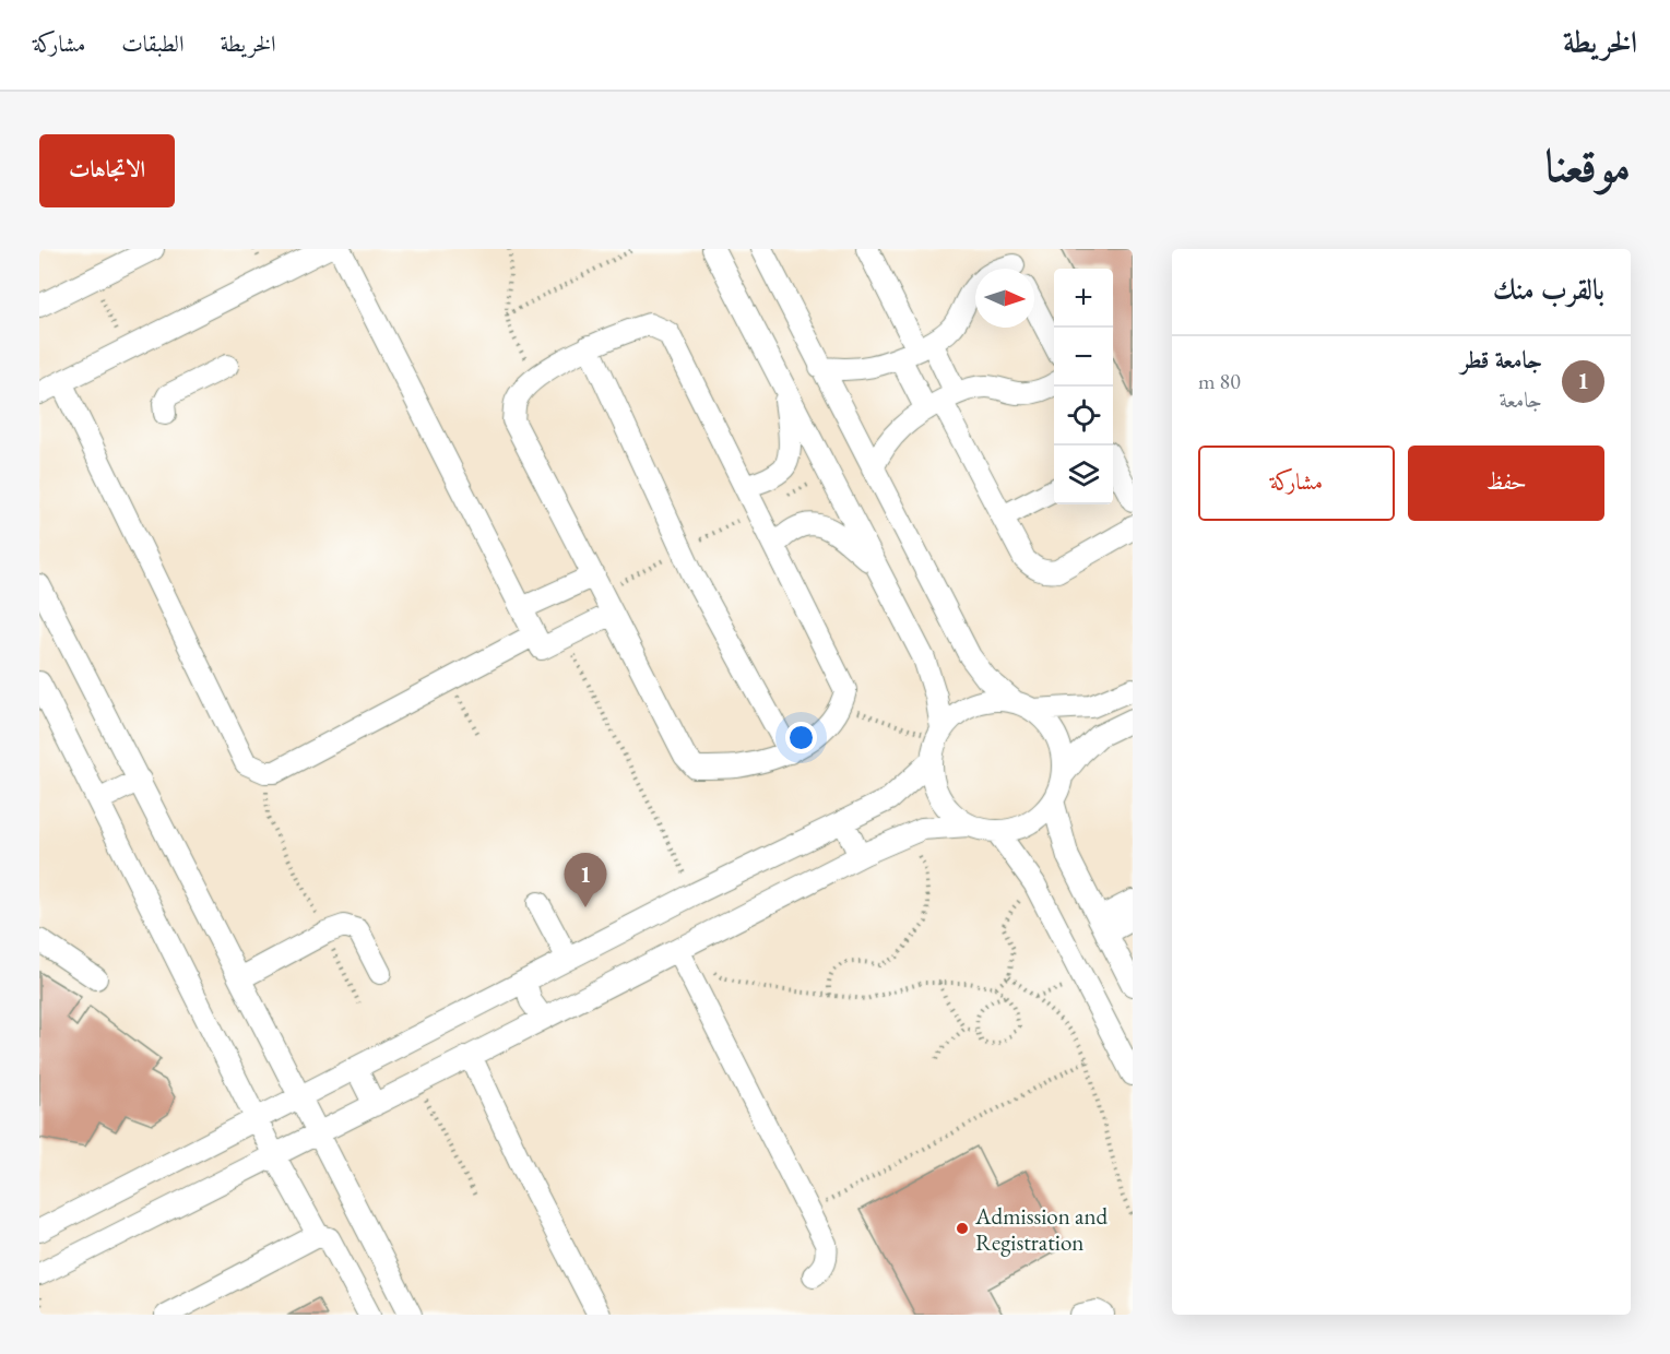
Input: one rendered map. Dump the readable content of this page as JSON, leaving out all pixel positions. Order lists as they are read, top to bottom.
{
  "places": ["Admission and Registration"],
  "north": "right",
  "page": {
    "header": "الخريطة",
    "nav": ["الخريطة", "الطبقات", "مشاركة"],
    "title": "موقعنا",
    "buttons": [
      "الاتجاهات",
      ["حفظ", "مشاركة"]
    ],
    "heading": "بالقرب منك",
    "map_buttons": ["+", "−"],
    "list": [
      {
        "mark": "1",
        "name": "جامعة قطر",
        "note": "جامعة",
        "value": "80 m"
      }
    ],
    "pins": "1"
  }
}
